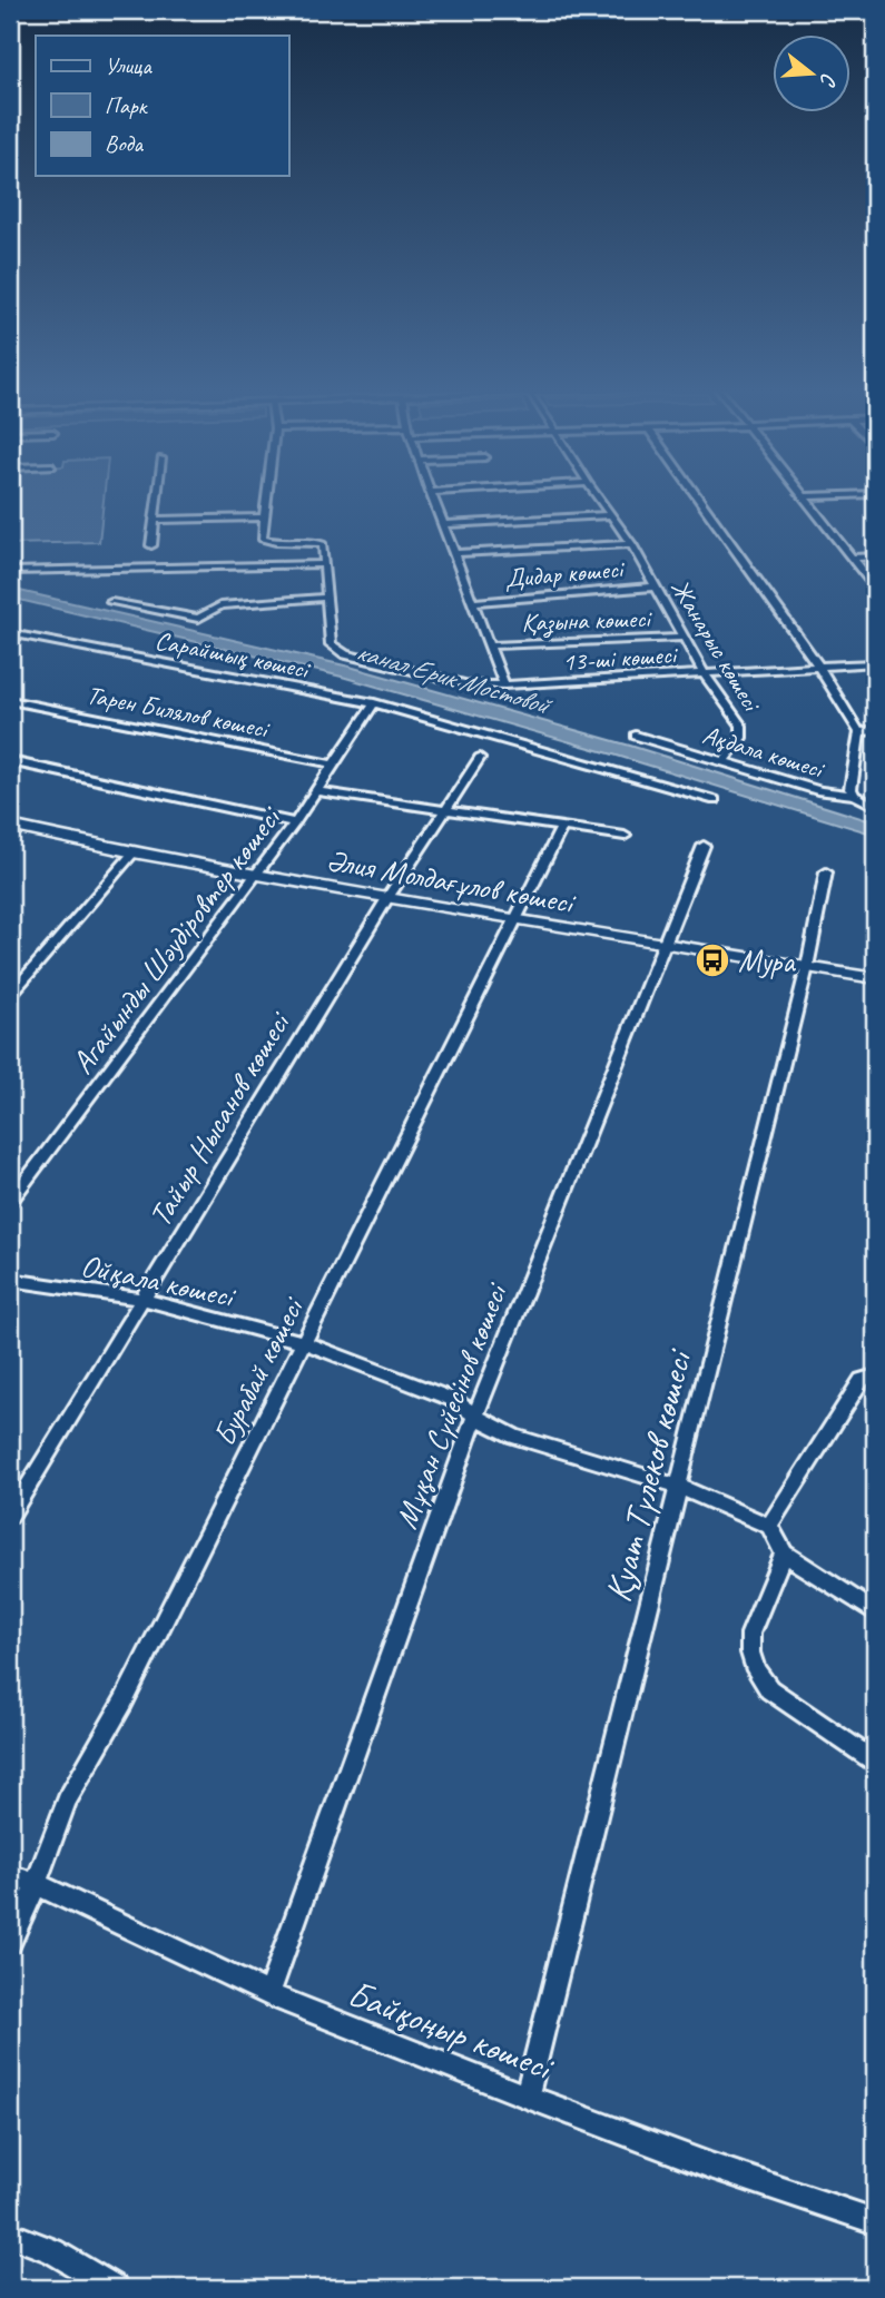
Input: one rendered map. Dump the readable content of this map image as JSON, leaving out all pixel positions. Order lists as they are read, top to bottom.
{
  "streets": {
    "main road": ["Әлия Молдағұлов көшесі"],
    "street": [
      "Дидар көшесі",
      "Қазына көшесі",
      "Жанарыс көшесі",
      "Сарайшық көшесі",
      "13-ші көшесi",
      "Тарен Билялов көшесі",
      "Ақдала көшесі",
      "Агайынды Шәудіровтер көшесi",
      "Тайыр Нысанов көшесi",
      "Ойқала көшесі",
      "Бурабай көшесi",
      "Мұқан Сүйесінов көшесі",
      "Қуат Түлеков көшесі",
      "Байқоңыр көшесi"
    ]
  },
  "crossings": [
    ["Дидар көшесі", "Жанарыс көшесі"],
    ["Қазына көшесі", "Жанарыс көшесі"],
    ["Жанарыс көшесі", "13-ші көшесi"],
    ["Жанарыс көшесі", "Ақдала көшесі"],
    ["Сарайшық көшесі", "Агайынды Шәудіровтер көшесi"],
    ["Тарен Билялов көшесі", "Агайынды Шәудіровтер көшесi"],
    ["Әлия Молдағұлов көшесі", "Агайынды Шәудіровтер көшесi"],
    ["Әлия Молдағұлов көшесі", "Тайыр Нысанов көшесi"],
    ["Әлия Молдағұлов көшесі", "Бурабай көшесi"],
    ["Әлия Молдағұлов көшесі", "Мұқан Сүйесінов көшесі"],
    ["Әлия Молдағұлов көшесі", "Қуат Түлеков көшесі"],
    ["Тайыр Нысанов көшесi", "Ойқала көшесі"],
    ["Ойқала көшесі", "Бурабай көшесi"],
    ["Ойқала көшесі", "Мұқан Сүйесінов көшесі"],
    ["Ойқала көшесі", "Қуат Түлеков көшесі"],
    ["Бурабай көшесi", "Байқоңыр көшесi"],
    ["Мұқан Сүйесінов көшесі", "Байқоңыр көшесi"],
    ["Қуат Түлеков көшесі", "Байқоңыр көшесi"]
  ],
  "water": ["канал Ерик Мостовой"],
  "places": {
    "bus stop": ["Мура"]
  },
  "legend": ["Улица", "Парк", "Вода"],
  "north": "right"
}
